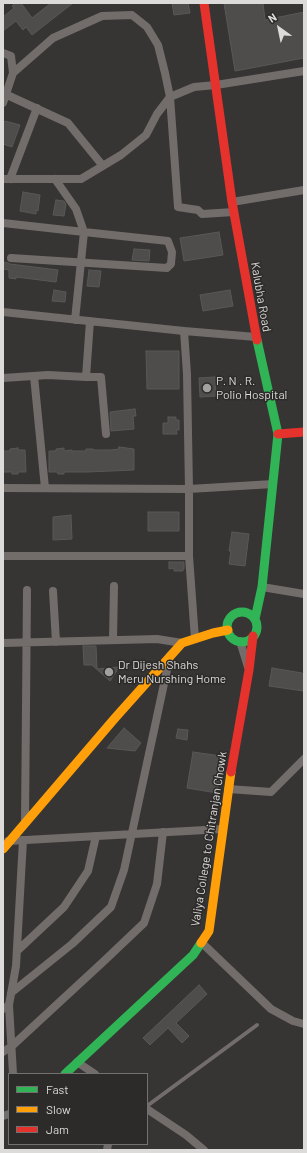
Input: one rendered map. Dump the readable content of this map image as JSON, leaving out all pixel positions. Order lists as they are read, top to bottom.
{
  "streets": {
    "street": ["Kalubha Road", "Valiya College to Chitranjan Chowk"]
  },
  "crossings": [
    ["Kalubha Road", "Valiya College to Chitranjan Chowk"]
  ],
  "places": ["P. N . R. Polio Hospital", "Dr Dijesh Shahs Meru Nurshing Home"],
  "legend": ["Fast", "Slow", "Jam"],
  "north": "top left"
}
